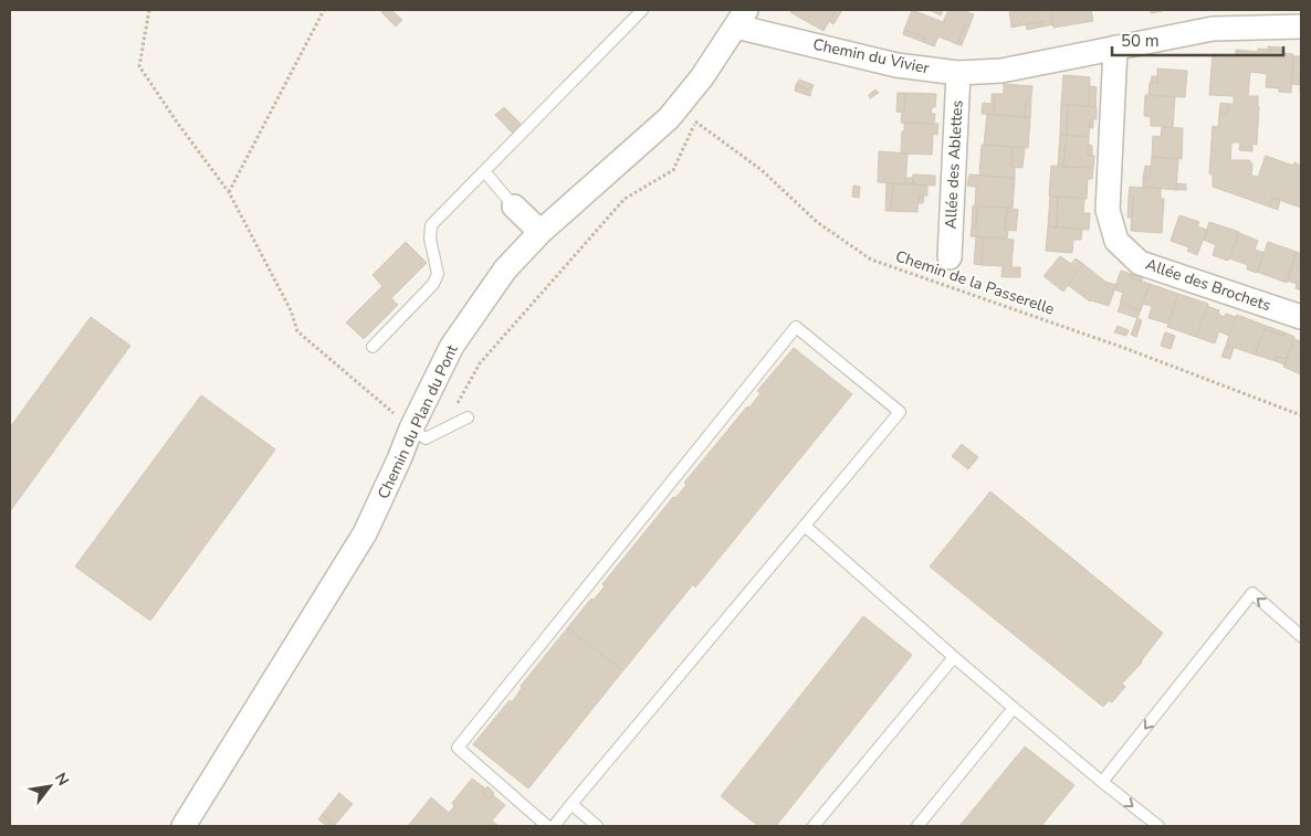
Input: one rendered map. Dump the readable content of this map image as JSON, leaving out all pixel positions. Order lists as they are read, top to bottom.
{
  "streets": {
    "street": [
      "Chemin du Vivier",
      "Allée des Ablettes",
      "Allée des Brochets",
      "Chemin du Plan du Pont"
    ],
    "path": ["Chemin de la Passerelle"]
  },
  "crossings": [
    ["Chemin du Vivier", "Allée des Ablettes"],
    ["Chemin du Vivier", "Allée des Brochets"],
    ["Chemin du Vivier", "Chemin du Plan du Pont"],
    ["Chemin de la Passerelle", "Chemin du Plan du Pont"]
  ],
  "scale_bar": "50 m",
  "north": "top right"
}
